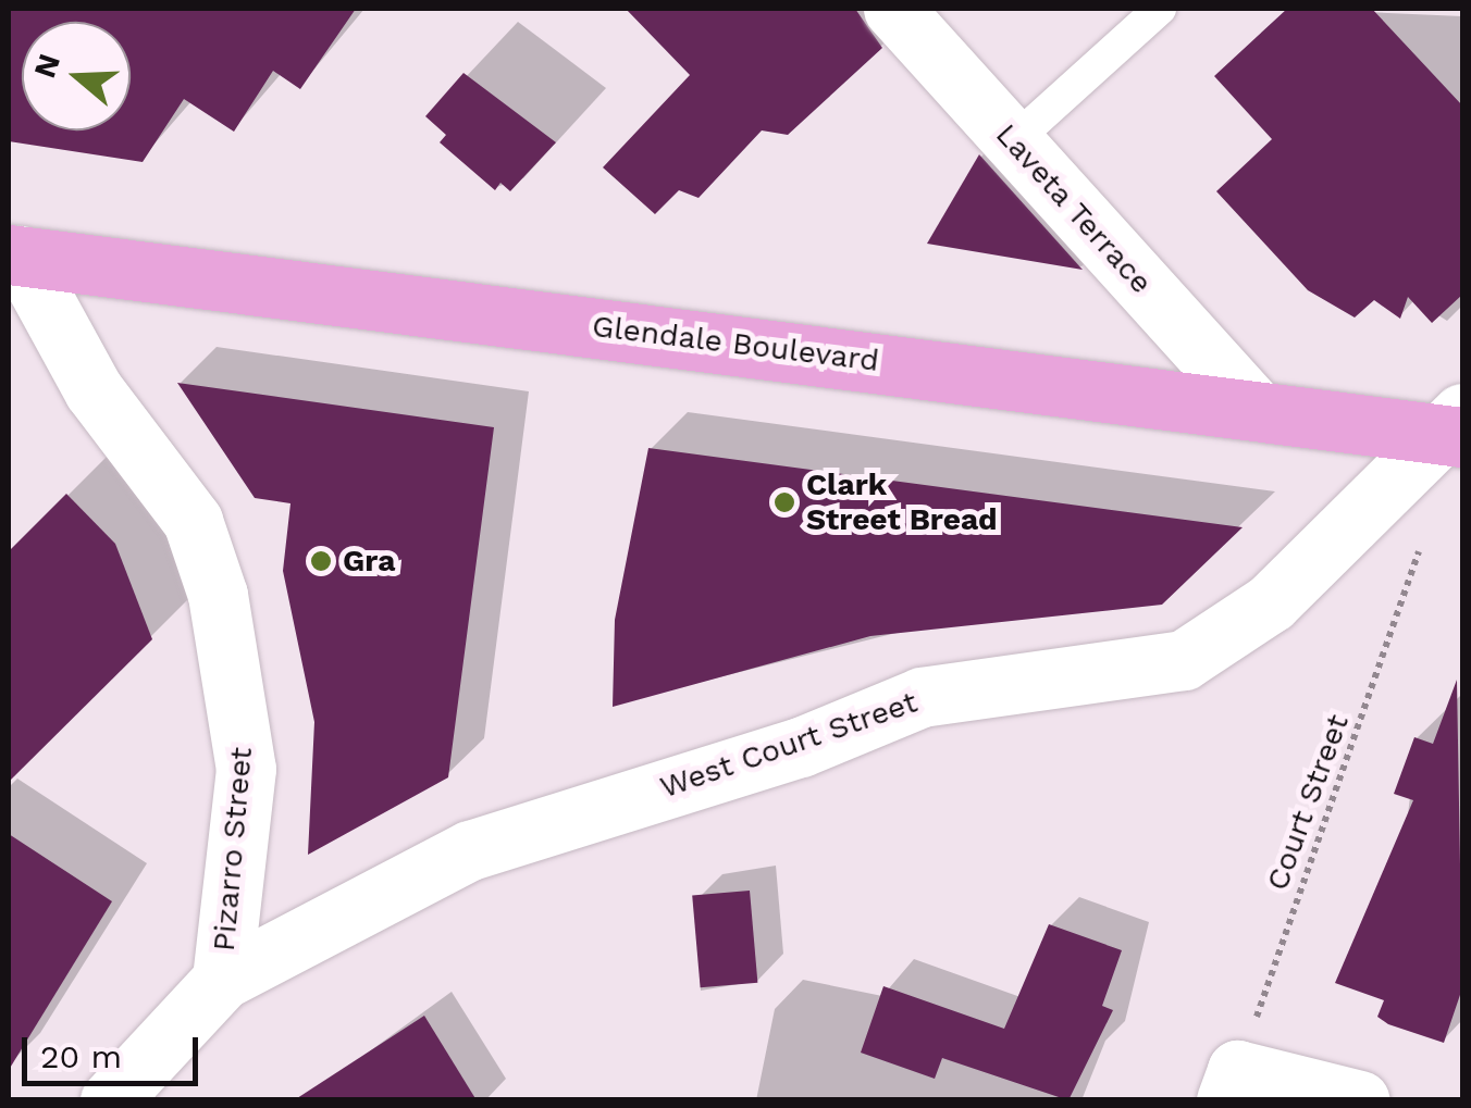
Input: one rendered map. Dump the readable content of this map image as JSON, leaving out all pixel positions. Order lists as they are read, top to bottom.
{
  "streets": {
    "main road": ["Glendale Boulevard"],
    "street": ["Laveta Terrace", "West Court Street", "Pizarro Street"],
    "path": ["Court Street"]
  },
  "crossings": [
    ["Laveta Terrace", "Glendale Boulevard"],
    ["Glendale Boulevard", "West Court Street"],
    ["Glendale Boulevard", "Pizarro Street"],
    ["West Court Street", "Pizarro Street"]
  ],
  "places": ["Clark Street Bread", "Gra"],
  "scale_bar": "20 m",
  "north": "left"
}
